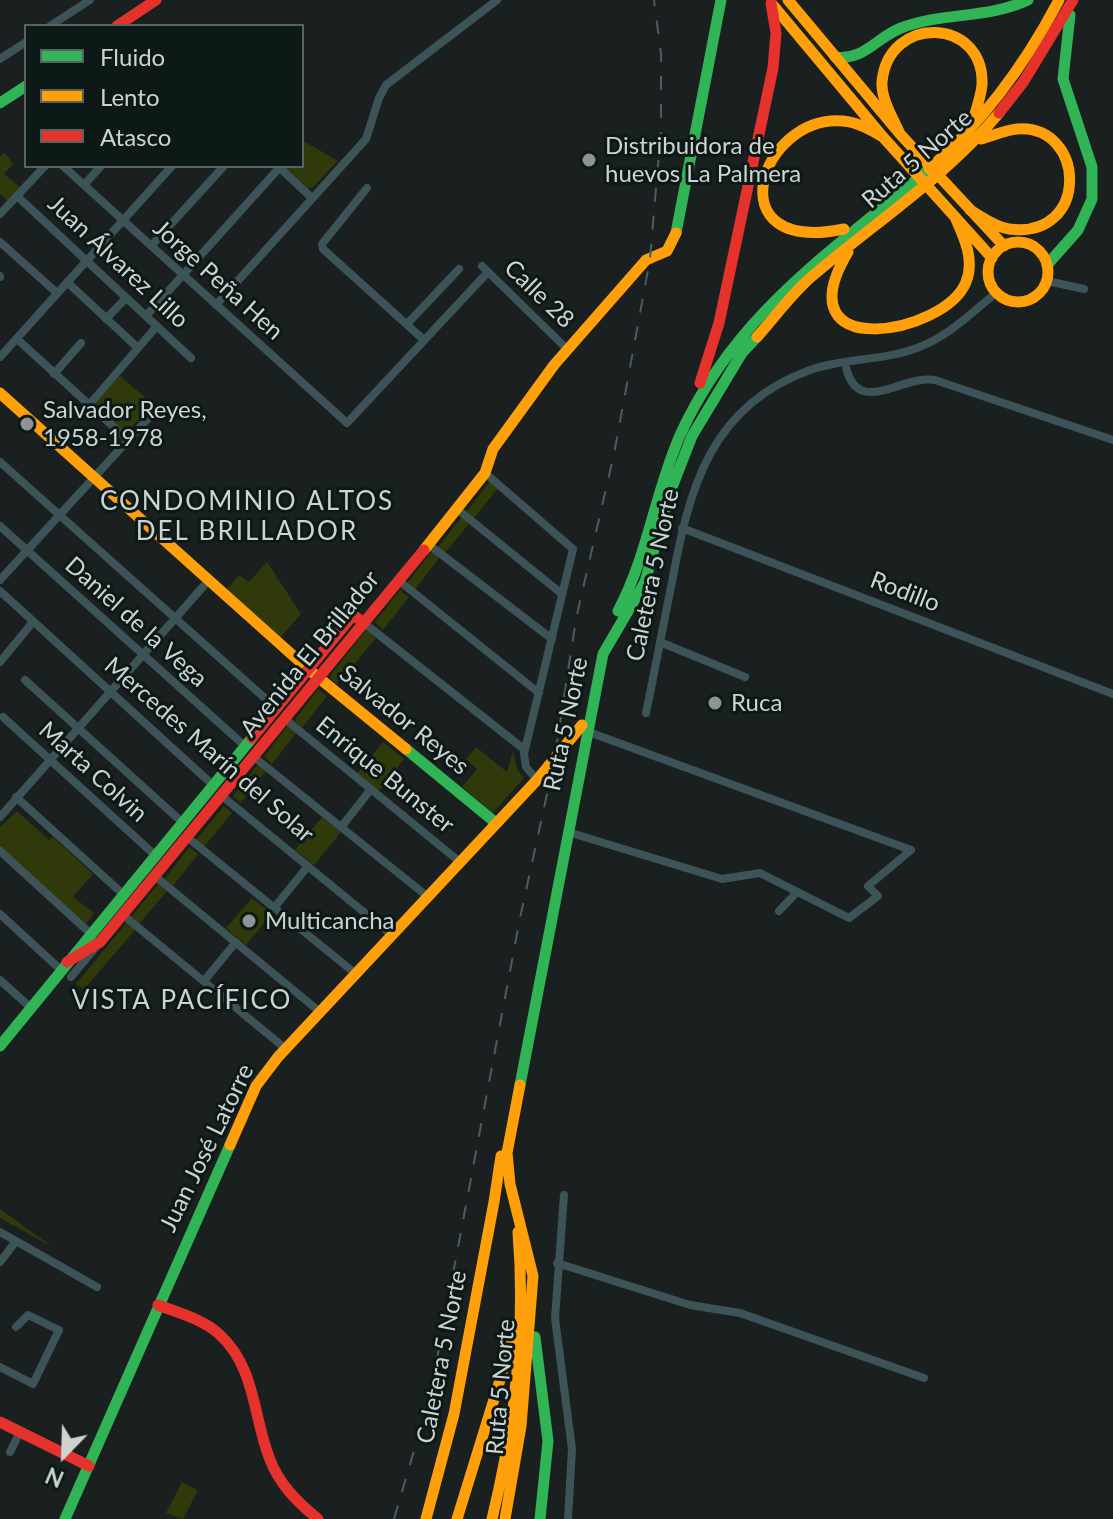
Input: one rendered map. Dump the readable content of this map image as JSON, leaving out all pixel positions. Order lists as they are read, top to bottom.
{
  "streets": {
    "main road": [
      "Ruta 5 Norte",
      "Caletera 5 Norte",
      "Avenida El Brillador",
      "Salvador Reyes",
      "Mercedes Marín del Solar",
      "Juan José Latorre"
    ],
    "street": [
      "Juan Álvarez Lillo",
      "Jorge Peña Hen",
      "Calle 28",
      "Rodillo",
      "Daniel de la Vega",
      "Marta Colvin",
      "Enrique Bunster"
    ]
  },
  "crossings": [
    ["Ruta 5 Norte", "Caletera 5 Norte"],
    ["Ruta 5 Norte", "Juan José Latorre"],
    ["Jorge Peña Hen", "Calle 28"],
    ["Calle 28", "Avenida El Brillador"],
    ["Caletera 5 Norte", "Rodillo"],
    ["Daniel de la Vega", "Avenida El Brillador"],
    ["Daniel de la Vega", "Juan José Latorre"],
    ["Avenida El Brillador", "Salvador Reyes"],
    ["Avenida El Brillador", "Mercedes Marín del Solar"],
    ["Avenida El Brillador", "Marta Colvin"],
    ["Avenida El Brillador", "Enrique Bunster"],
    ["Salvador Reyes", "Juan José Latorre"],
    ["Mercedes Marín del Solar", "Juan José Latorre"],
    ["Enrique Bunster", "Juan José Latorre"]
  ],
  "districts": ["CONDOMINIO ALTOS DEL BRILLADOR", "VISTA PACÍFICO"],
  "places": [
    "Distribuidora de huevos La Palmera",
    "Salvador Reyes, 1958-1978",
    "Ruca",
    "Multicancha"
  ],
  "legend": ["Fluido", "Lento", "Atasco"],
  "north": "bottom left"
}
